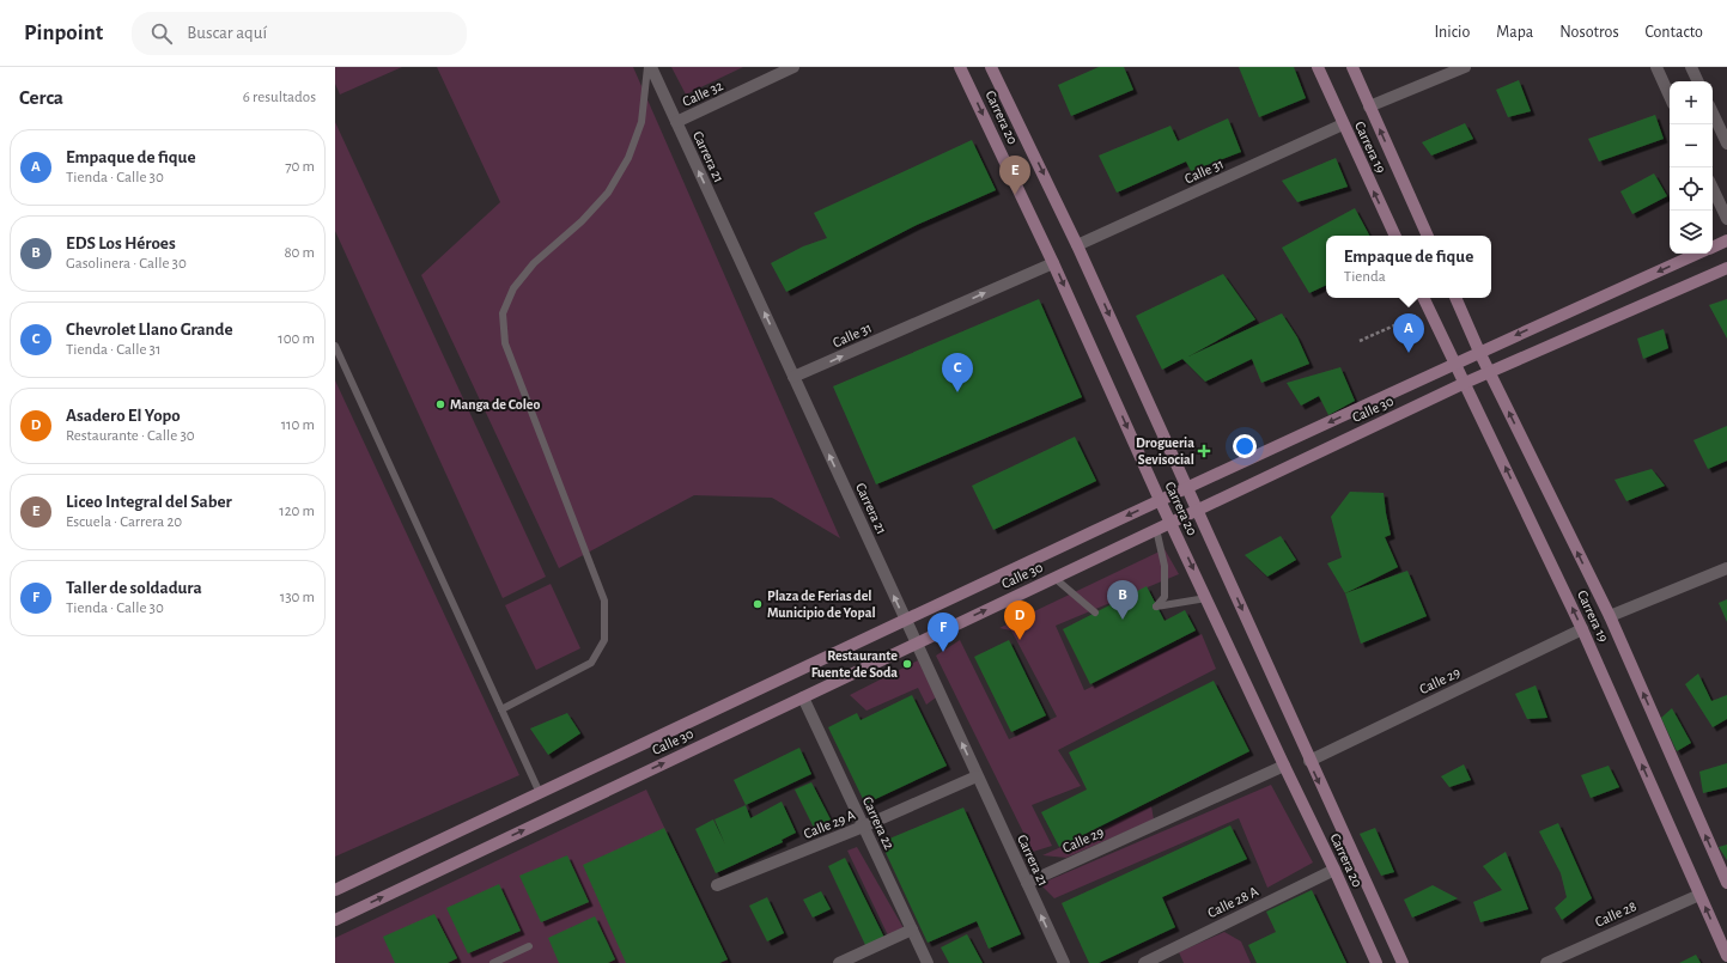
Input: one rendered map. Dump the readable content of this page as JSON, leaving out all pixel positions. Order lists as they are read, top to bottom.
{
  "streets": {
    "main road": ["Carrera 20", "Carrera 19", "Calle 30"],
    "street": [
      "Calle 32",
      "Carrera 21",
      "Calle 31",
      "Calle 29",
      "Carrera 22",
      "Calle 29 A",
      "Calle 28 A",
      "Calle 28"
    ]
  },
  "crossings": [
    ["Calle 32", "Carrera 21"],
    ["Carrera 20", "Calle 31"],
    ["Carrera 20", "Calle 30"],
    ["Carrera 20", "Calle 29"],
    ["Carrera 20", "Calle 28 A"],
    ["Carrera 19", "Calle 31"],
    ["Carrera 19", "Calle 30"],
    ["Carrera 19", "Calle 29"],
    ["Carrera 19", "Calle 28"],
    ["Carrera 21", "Calle 31"],
    ["Carrera 21", "Calle 30"],
    ["Carrera 21", "Calle 29"],
    ["Carrera 21", "Calle 29 A"],
    ["Calle 30", "Carrera 22"],
    ["Carrera 22", "Calle 29 A"]
  ],
  "one_way": [
    "Carrera 20",
    "Carrera 19",
    "Carrera 21",
    "Calle 31"
  ],
  "places": {
    "other": ["Manga de Coleo", "Plaza de Ferias del Municipio de Yopal", "Restaurante Fuente de Soda"],
    "health": ["Drogueria Sevisocial"]
  },
  "page": {
    "header": "Pinpoint",
    "search": "Buscar aquí",
    "nav": [
      "Inicio",
      "Mapa",
      "Nosotros",
      "Contacto"
    ],
    "heading": ["Cerca", "6 resultados"],
    "map_buttons": ["+", "−"],
    "list": [
      {
        "mark": "A",
        "name": "Empaque de fique",
        "note": "Tienda · Calle 30",
        "value": "70 m"
      },
      {
        "mark": "B",
        "name": "EDS Los Héroes",
        "note": "Gasolinera · Calle 30",
        "value": "80 m"
      },
      {
        "mark": "C",
        "name": "Chevrolet Llano Grande",
        "note": "Tienda · Calle 31",
        "value": "100 m"
      },
      {
        "mark": "D",
        "name": "Asadero El Yopo",
        "note": "Restaurante · Calle 30",
        "value": "110 m"
      },
      {
        "mark": "E",
        "name": "Liceo Integral del Saber",
        "note": "Escuela · Carrera 20",
        "value": "120 m"
      },
      {
        "mark": "F",
        "name": "Taller de soldadura",
        "note": "Tienda · Calle 30",
        "value": "130 m"
      }
    ],
    "pins": [
      "E",
      "A",
      "C",
      "B",
      "D",
      "F"
    ],
    "popup": ["Empaque de fique", "Tienda"]
  }
}
